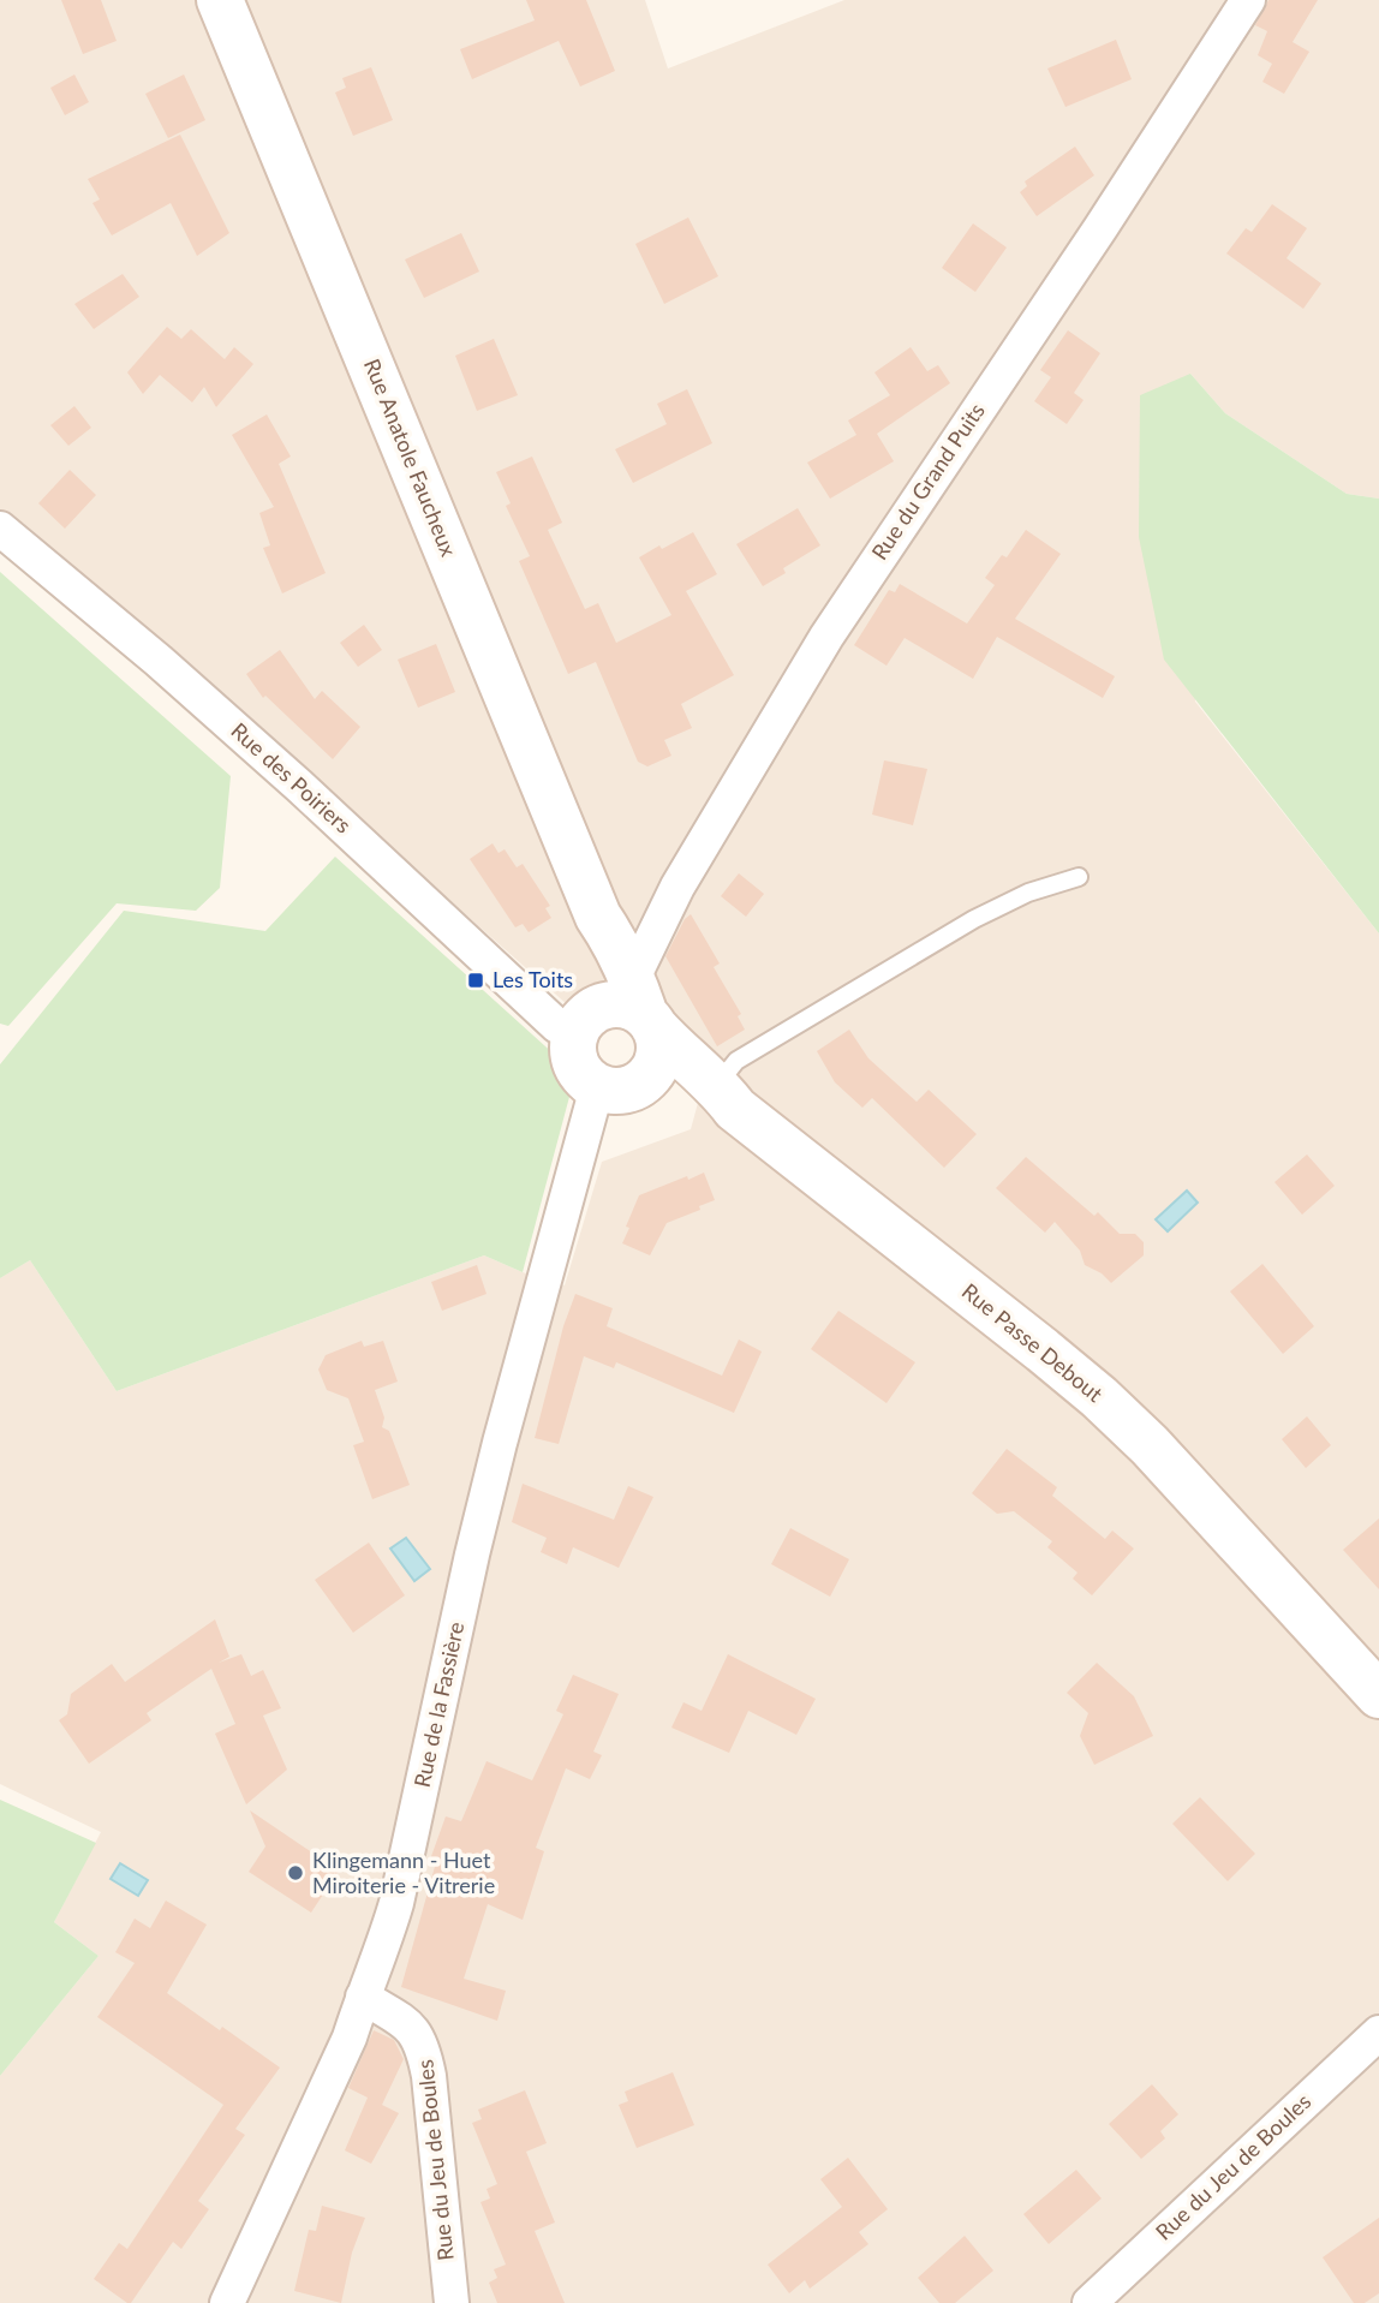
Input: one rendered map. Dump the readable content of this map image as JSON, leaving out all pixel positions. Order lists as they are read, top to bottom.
{
  "streets": {
    "main road": ["Rue Anatole Faucheux", "Rue Passe Debout"],
    "street": [
      "Rue du Grand Puits",
      "Rue des Poiriers",
      "Rue de la Fassière",
      "Rue du Jeu de Boules"
    ]
  },
  "crossings": [
    ["Rue Anatole Faucheux", "Rue du Grand Puits"],
    ["Rue Anatole Faucheux", "Rue des Poiriers"],
    ["Rue Anatole Faucheux", "Rue Passe Debout"],
    ["Rue du Grand Puits", "Rue des Poiriers"],
    ["Rue du Grand Puits", "Rue Passe Debout"],
    ["Rue des Poiriers", "Rue Passe Debout"],
    ["Rue de la Fassière", "Rue du Jeu de Boules"]
  ],
  "places": {
    "transit": ["Les Toits"],
    "other": ["Klingemann - Huet Miroiterie - Vitrerie"]
  }
}
